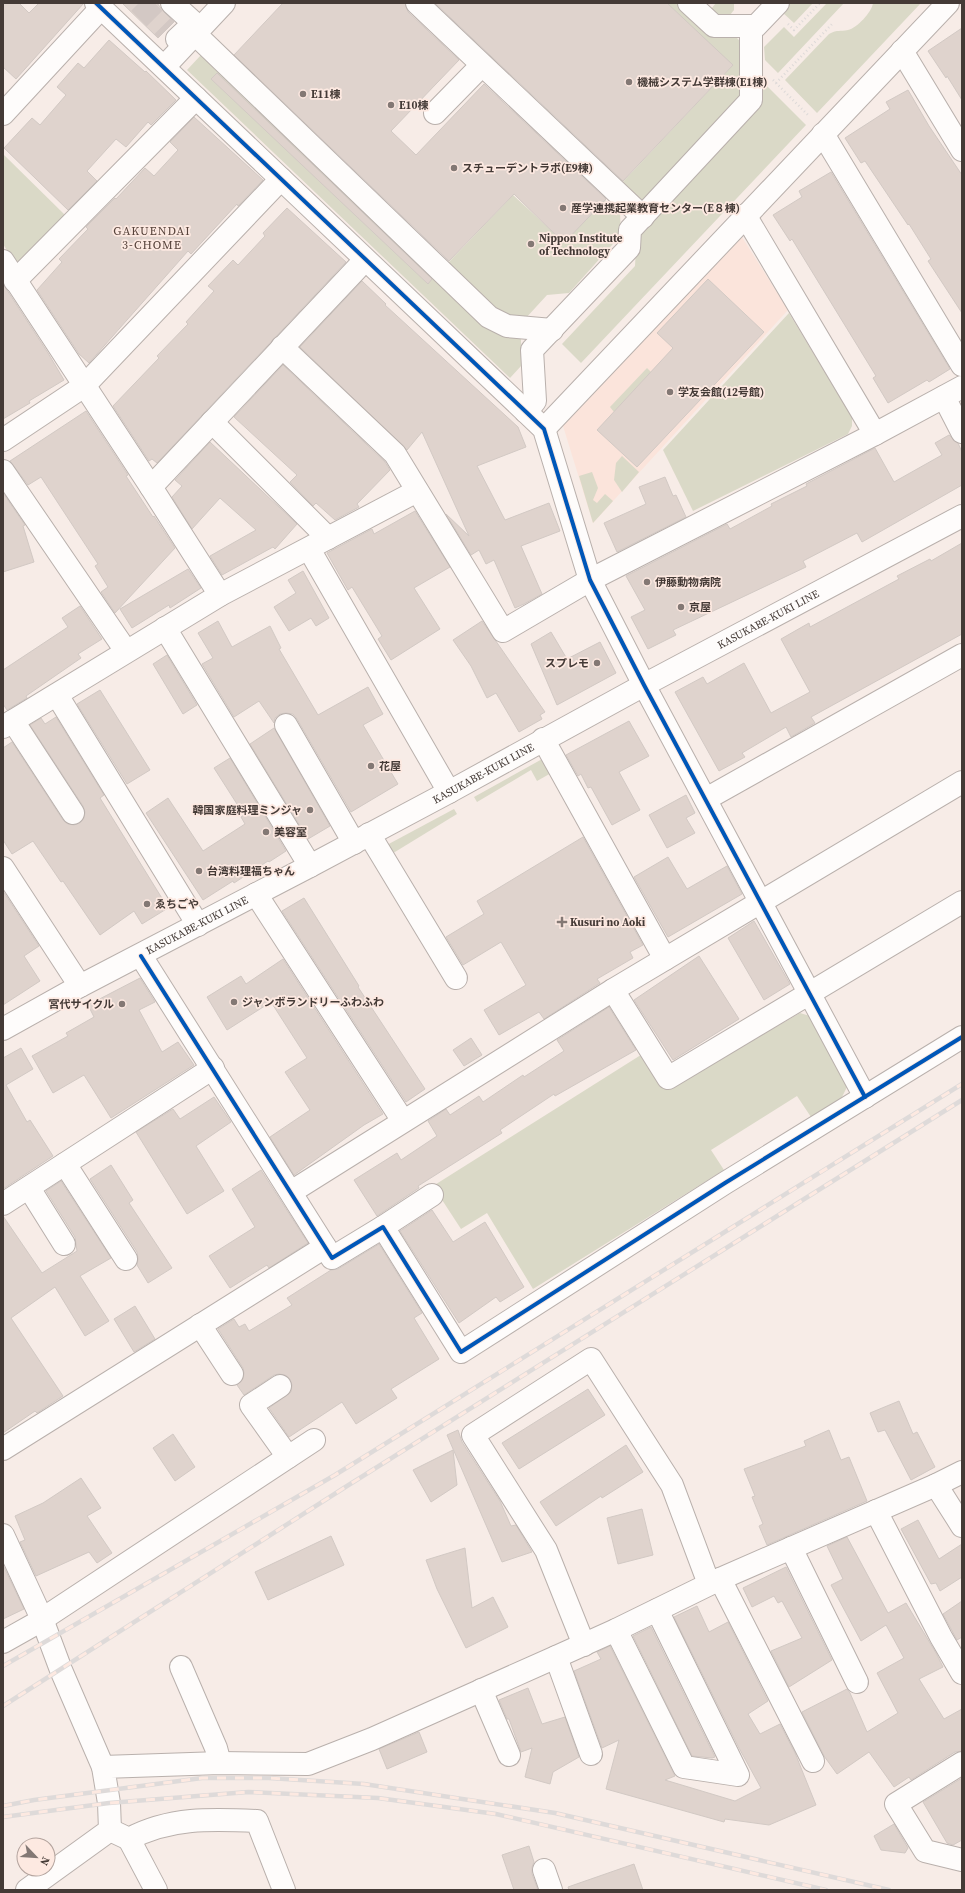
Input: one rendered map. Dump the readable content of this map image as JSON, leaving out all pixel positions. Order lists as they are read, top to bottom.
{
  "streets": {
    "street": ["KASUKABE-KUKI LINE"]
  },
  "districts": ["GAKUENDAI 3-CHOME"],
  "places": {
    "other": [
      "機械システム学群棟(E1棟)",
      "E11棟",
      "E10棟",
      "スチューデントラボ(E9棟)",
      "産学連携起業教育センター(E８棟)",
      "Nippon Institute of Technology",
      "学友会館(12号館)",
      "伊藤動物病院",
      "京屋",
      "スプレモ",
      "花屋",
      "韓国家庭料理ミンジャ",
      "美容室",
      "台湾料理福ちゃん",
      "ゑちごや",
      "ジャンボランドリーふわふわ",
      "宮代サイクル"
    ],
    "health": ["Kusuri no Aoki"]
  },
  "north": "bottom right"
}
